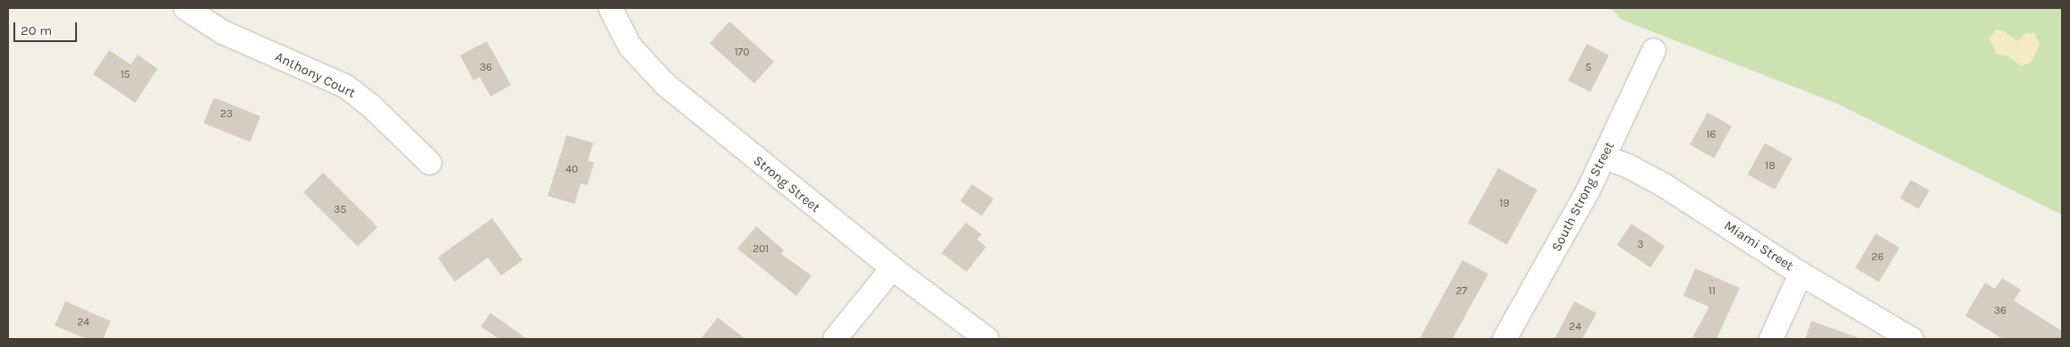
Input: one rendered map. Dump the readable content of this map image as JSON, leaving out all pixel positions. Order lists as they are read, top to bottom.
{
  "streets": {
    "street": [
      "Anthony Court",
      "Strong Street",
      "South Strong Street",
      "Miami Street"
    ]
  },
  "crossings": [
    ["South Strong Street", "Miami Street"]
  ],
  "house_numbers": [
    "170",
    "36",
    "5",
    "15",
    "23",
    "16",
    "18",
    "40",
    "19",
    "35",
    "3",
    "201",
    "26",
    "27",
    "11",
    "36",
    "24",
    "24"
  ],
  "scale_bar": "20 m"
}
